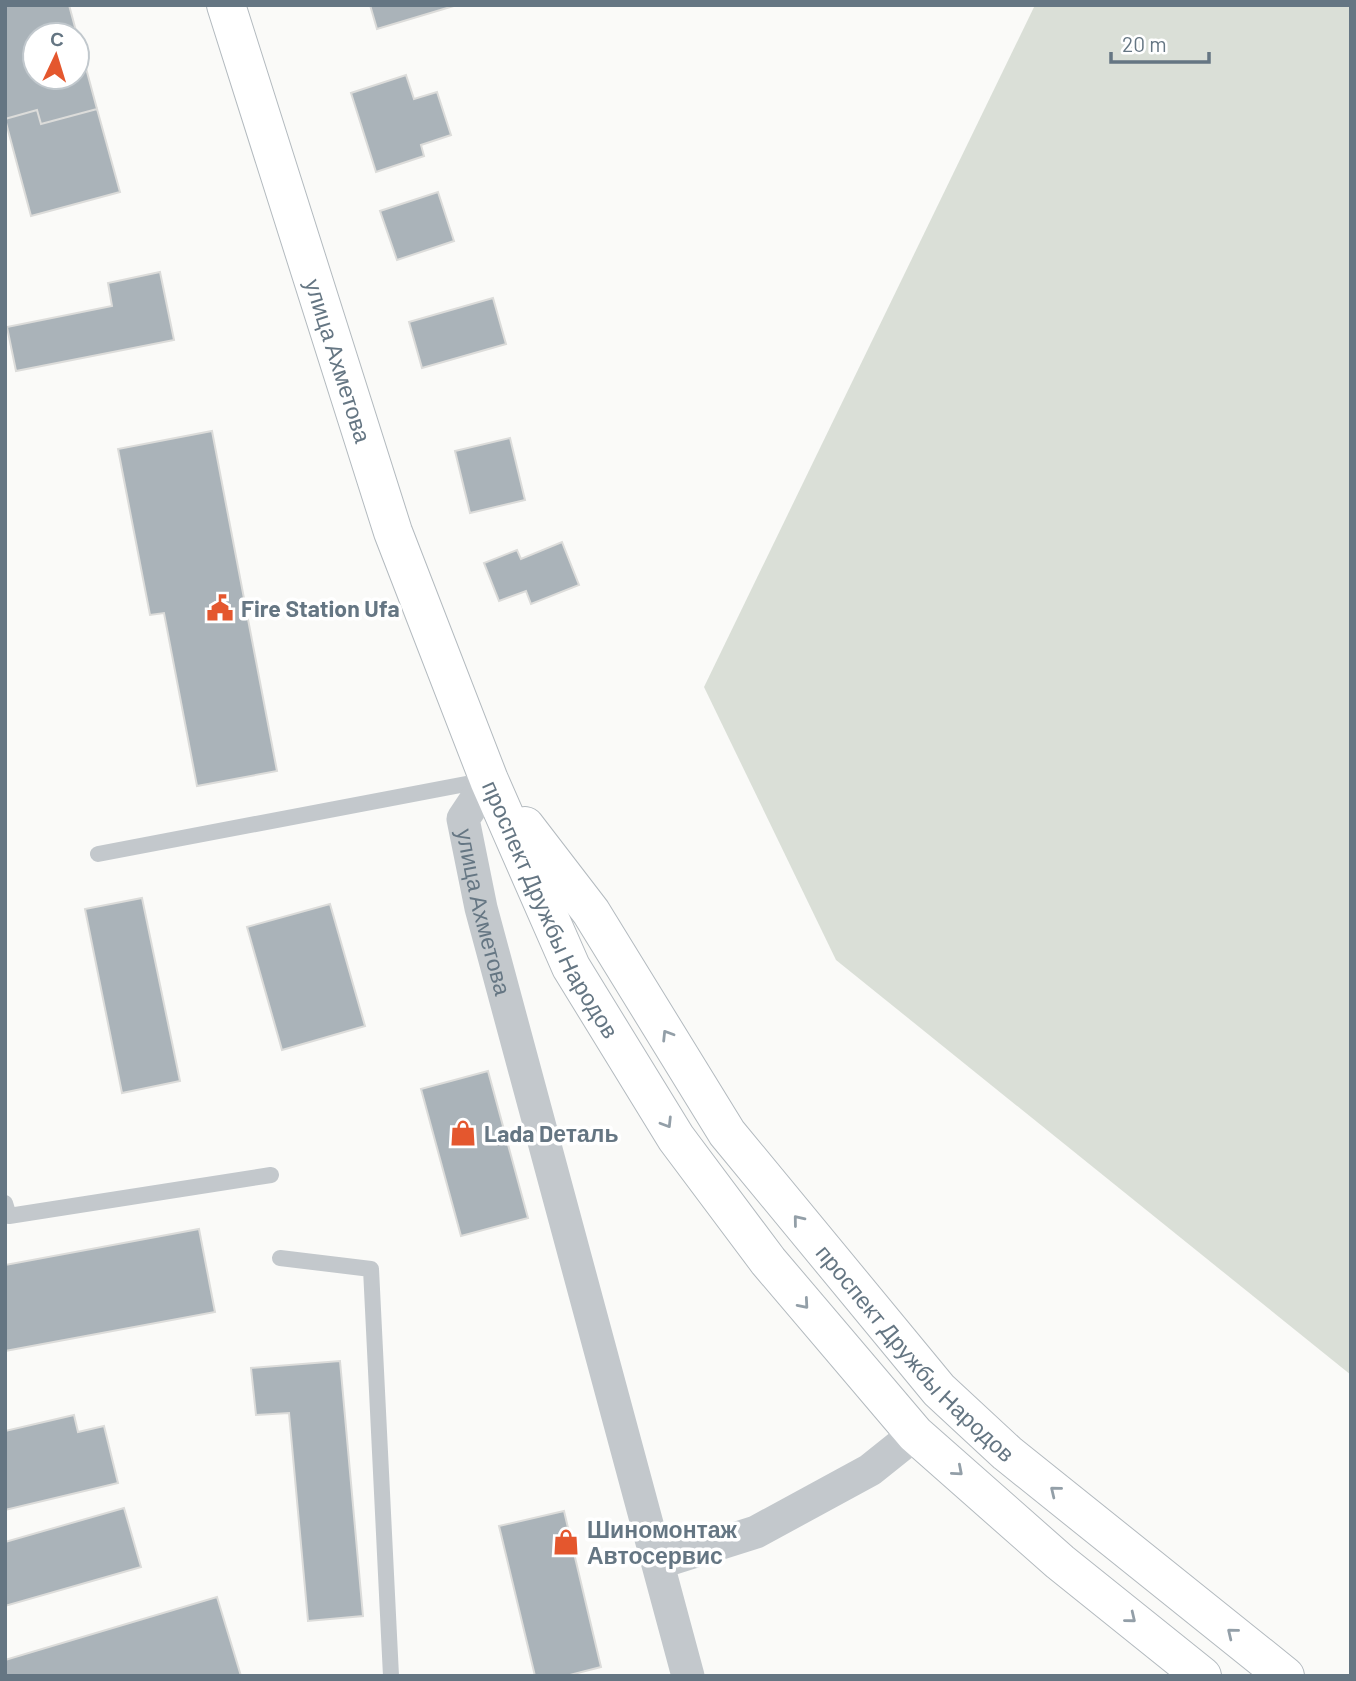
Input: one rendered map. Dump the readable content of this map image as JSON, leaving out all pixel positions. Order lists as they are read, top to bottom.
{
  "streets": {
    "main road": ["улица Ахметова", "проспект Дружбы Народов"]
  },
  "crossings": [
    ["улица Ахметова", "проспект Дружбы Народов"]
  ],
  "places": {
    "public building": ["Fire Station Ufa"],
    "shop": ["Lada Dеталь", "Шиномонтаж Автосервис"]
  },
  "scale_bar": "20 m",
  "north": "top"
}
